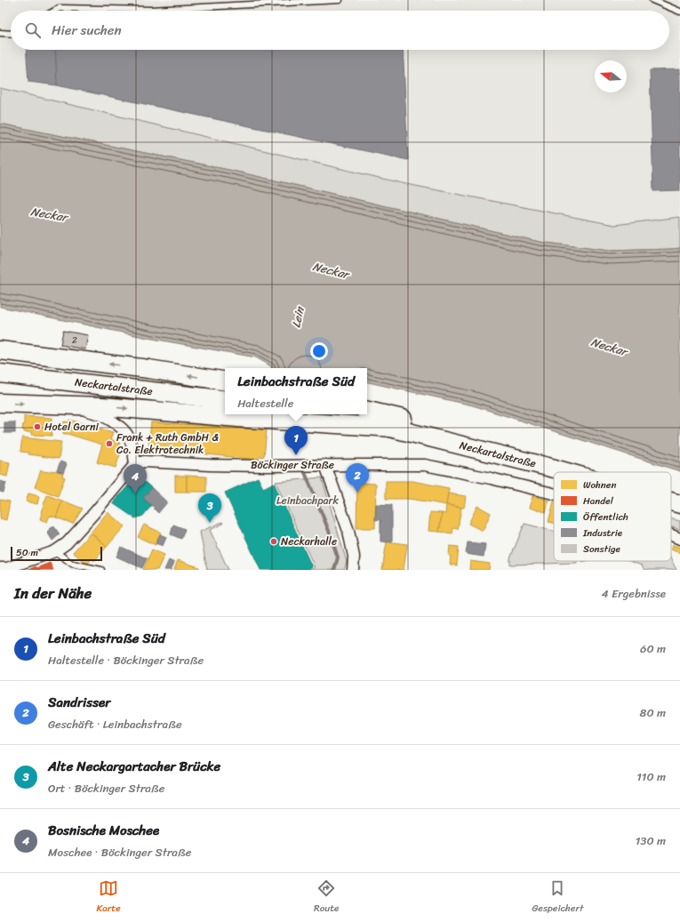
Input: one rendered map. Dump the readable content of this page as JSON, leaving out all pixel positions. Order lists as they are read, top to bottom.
{
  "streets": {
    "main road": ["Neckartalstraße"],
    "street": ["Böckinger Straße"]
  },
  "water": ["Neckar", "Lein"],
  "parks": ["Leinbachpark"],
  "places": ["Hotel Garni", "Frank + Ruth GmbH & Co. Elektrotechnik", "Neckarhalle"],
  "house_numbers": ["2"],
  "legend": [
    "Wohnen",
    "Handel",
    "Öffentlich",
    "Industrie",
    "Sonstige"
  ],
  "scale_bar": "50 m",
  "north": "left",
  "page": {
    "search": "Hier suchen",
    "popup": ["Leinbachstraße Süd", "Haltestelle"],
    "pins": [
      "1",
      "2",
      "4",
      "3"
    ],
    "scale": "50 m",
    "heading": ["In der Nähe", "4 Ergebnisse"],
    "list": [
      {
        "mark": "1",
        "name": "Leinbachstraße Süd",
        "note": "Haltestelle · Böckinger Straße",
        "value": "60 m"
      },
      {
        "mark": "2",
        "name": "Sandrisser",
        "note": "Geschäft · Leinbachstraße",
        "value": "80 m"
      },
      {
        "mark": "3",
        "name": "Alte Neckargartacher Brücke",
        "note": "Ort · Böckinger Straße",
        "value": "110 m"
      },
      {
        "mark": "4",
        "name": "Bosnische Moschee",
        "note": "Moschee · Böckinger Straße",
        "value": "130 m"
      }
    ],
    "nav": ["Karte", "Route", "Gespeichert"]
  }
}
